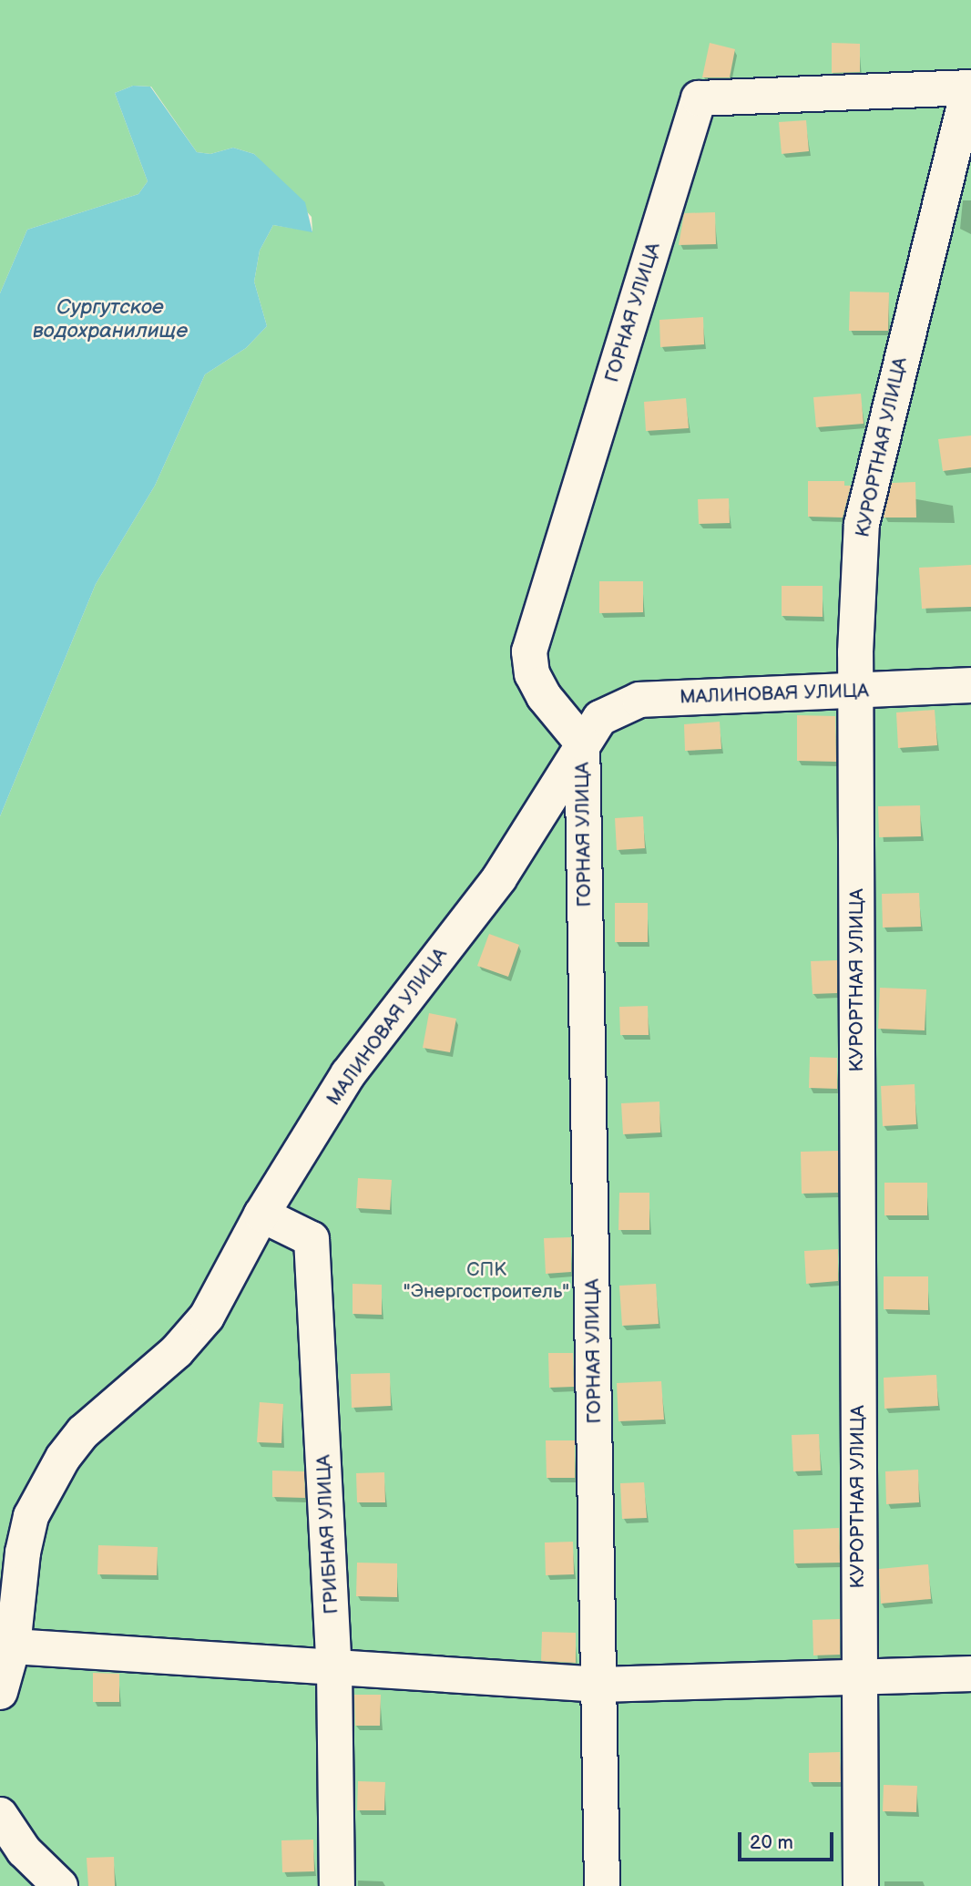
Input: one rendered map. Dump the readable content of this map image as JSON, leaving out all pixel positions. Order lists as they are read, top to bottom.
{
  "streets": {
    "street": [
      "ГОРНАЯ УЛИЦА",
      "КУРОРТНАЯ УЛИЦА",
      "МАЛИНОВАЯ УЛИЦА",
      "ГРИБНАЯ УЛИЦА"
    ]
  },
  "crossings": [
    ["ГОРНАЯ УЛИЦА", "КУРОРТНАЯ УЛИЦА"],
    ["ГОРНАЯ УЛИЦА", "МАЛИНОВАЯ УЛИЦА"],
    ["КУРОРТНАЯ УЛИЦА", "МАЛИНОВАЯ УЛИЦА"],
    ["МАЛИНОВАЯ УЛИЦА", "ГРИБНАЯ УЛИЦА"]
  ],
  "water": ["Сургутское водохранилище"],
  "parks": ["СПК \"Энергостроитель\""],
  "scale_bar": "20 m"
}
